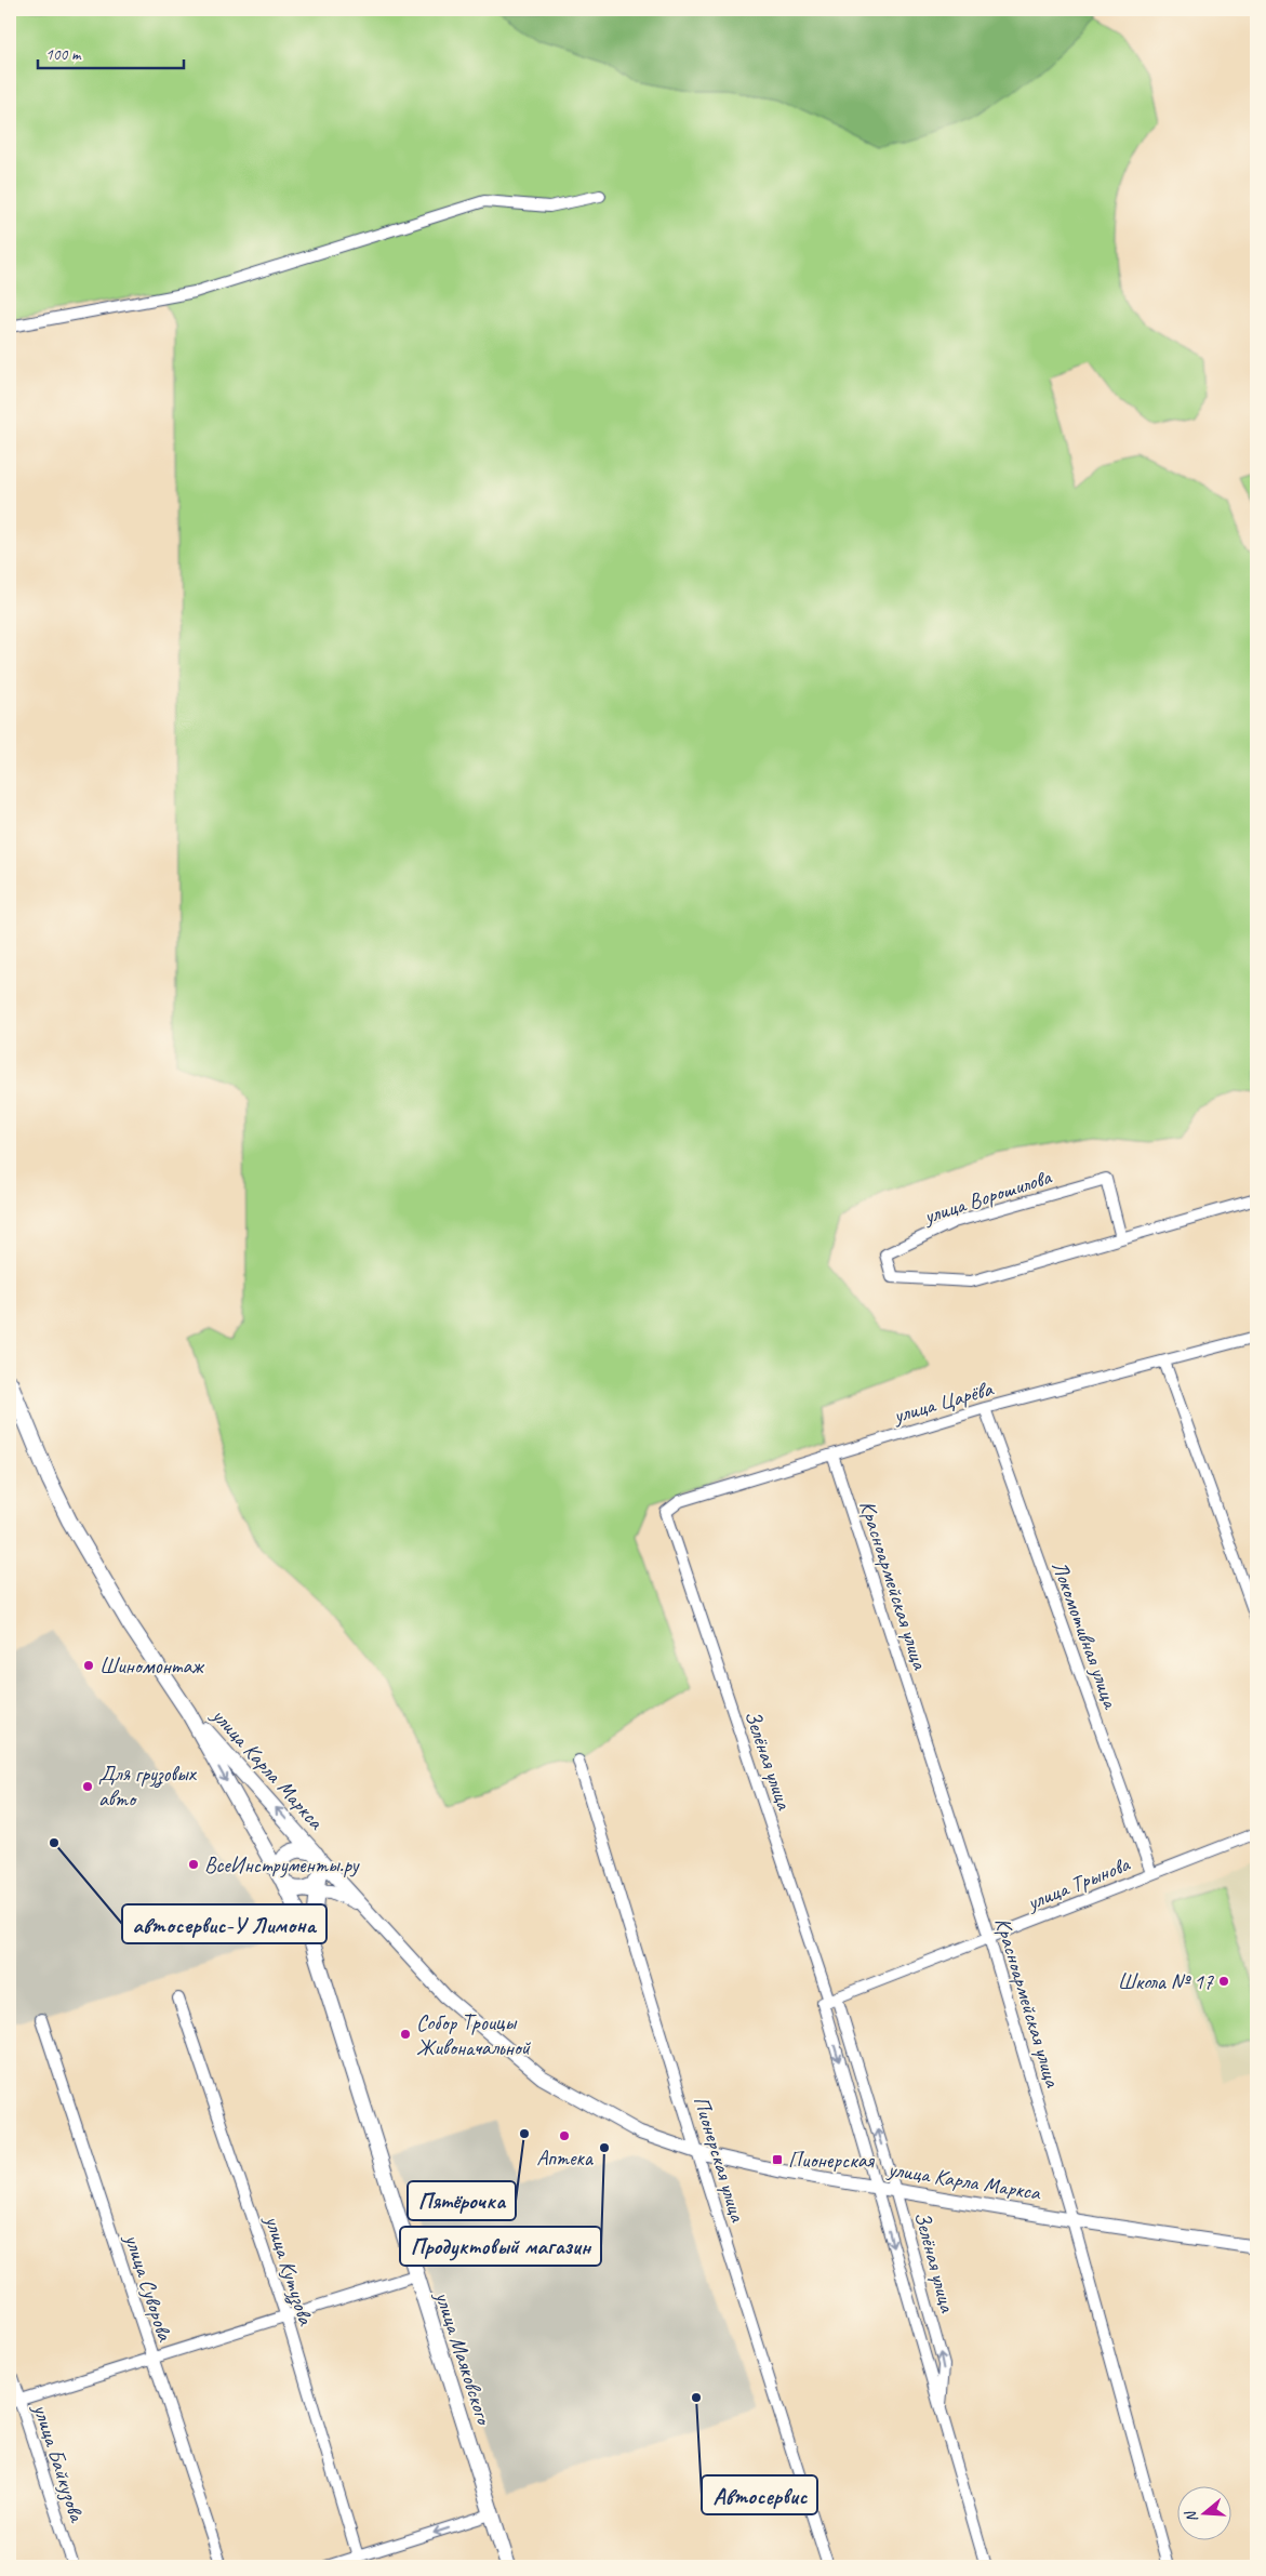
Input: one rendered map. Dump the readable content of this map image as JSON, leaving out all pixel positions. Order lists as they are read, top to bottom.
{
  "streets": {
    "main road": ["улица Карла Маркса", "улица Маяковского"],
    "street": [
      "улица Ворошилова",
      "улица Царёва",
      "Красноармейская улица",
      "Локомотивная улица",
      "Зелёная улица",
      "улица Трынова",
      "Пионерская улица",
      "улица Кутузова",
      "улица Суворова",
      "улица Байкузова"
    ]
  },
  "crossings": [
    ["улица Царёва", "Красноармейская улица"],
    ["улица Царёва", "Локомотивная улица"],
    ["улица Царёва", "Зелёная улица"],
    ["Красноармейская улица", "улица Карла Маркса"],
    ["Красноармейская улица", "улица Трынова"],
    ["Локомотивная улица", "улица Трынова"],
    ["Зелёная улица", "улица Карла Маркса"],
    ["Зелёная улица", "улица Трынова"],
    ["улица Карла Маркса", "Пионерская улица"],
    ["улица Карла Маркса", "улица Маяковского"]
  ],
  "places": {
    "other": [
      "Шиномонтаж",
      "Для грузовых авто",
      "автосервис-У Лимона",
      "ВсеИнструменты.ру",
      "Школа № 17",
      "Собор Троицы Живоначальной",
      "Пятёрочка",
      "Аптека",
      "Продуктовый магазин",
      "Автосервис"
    ],
    "transit": ["Пионерская"]
  },
  "scale_bar": "100 m",
  "north": "left"
}
